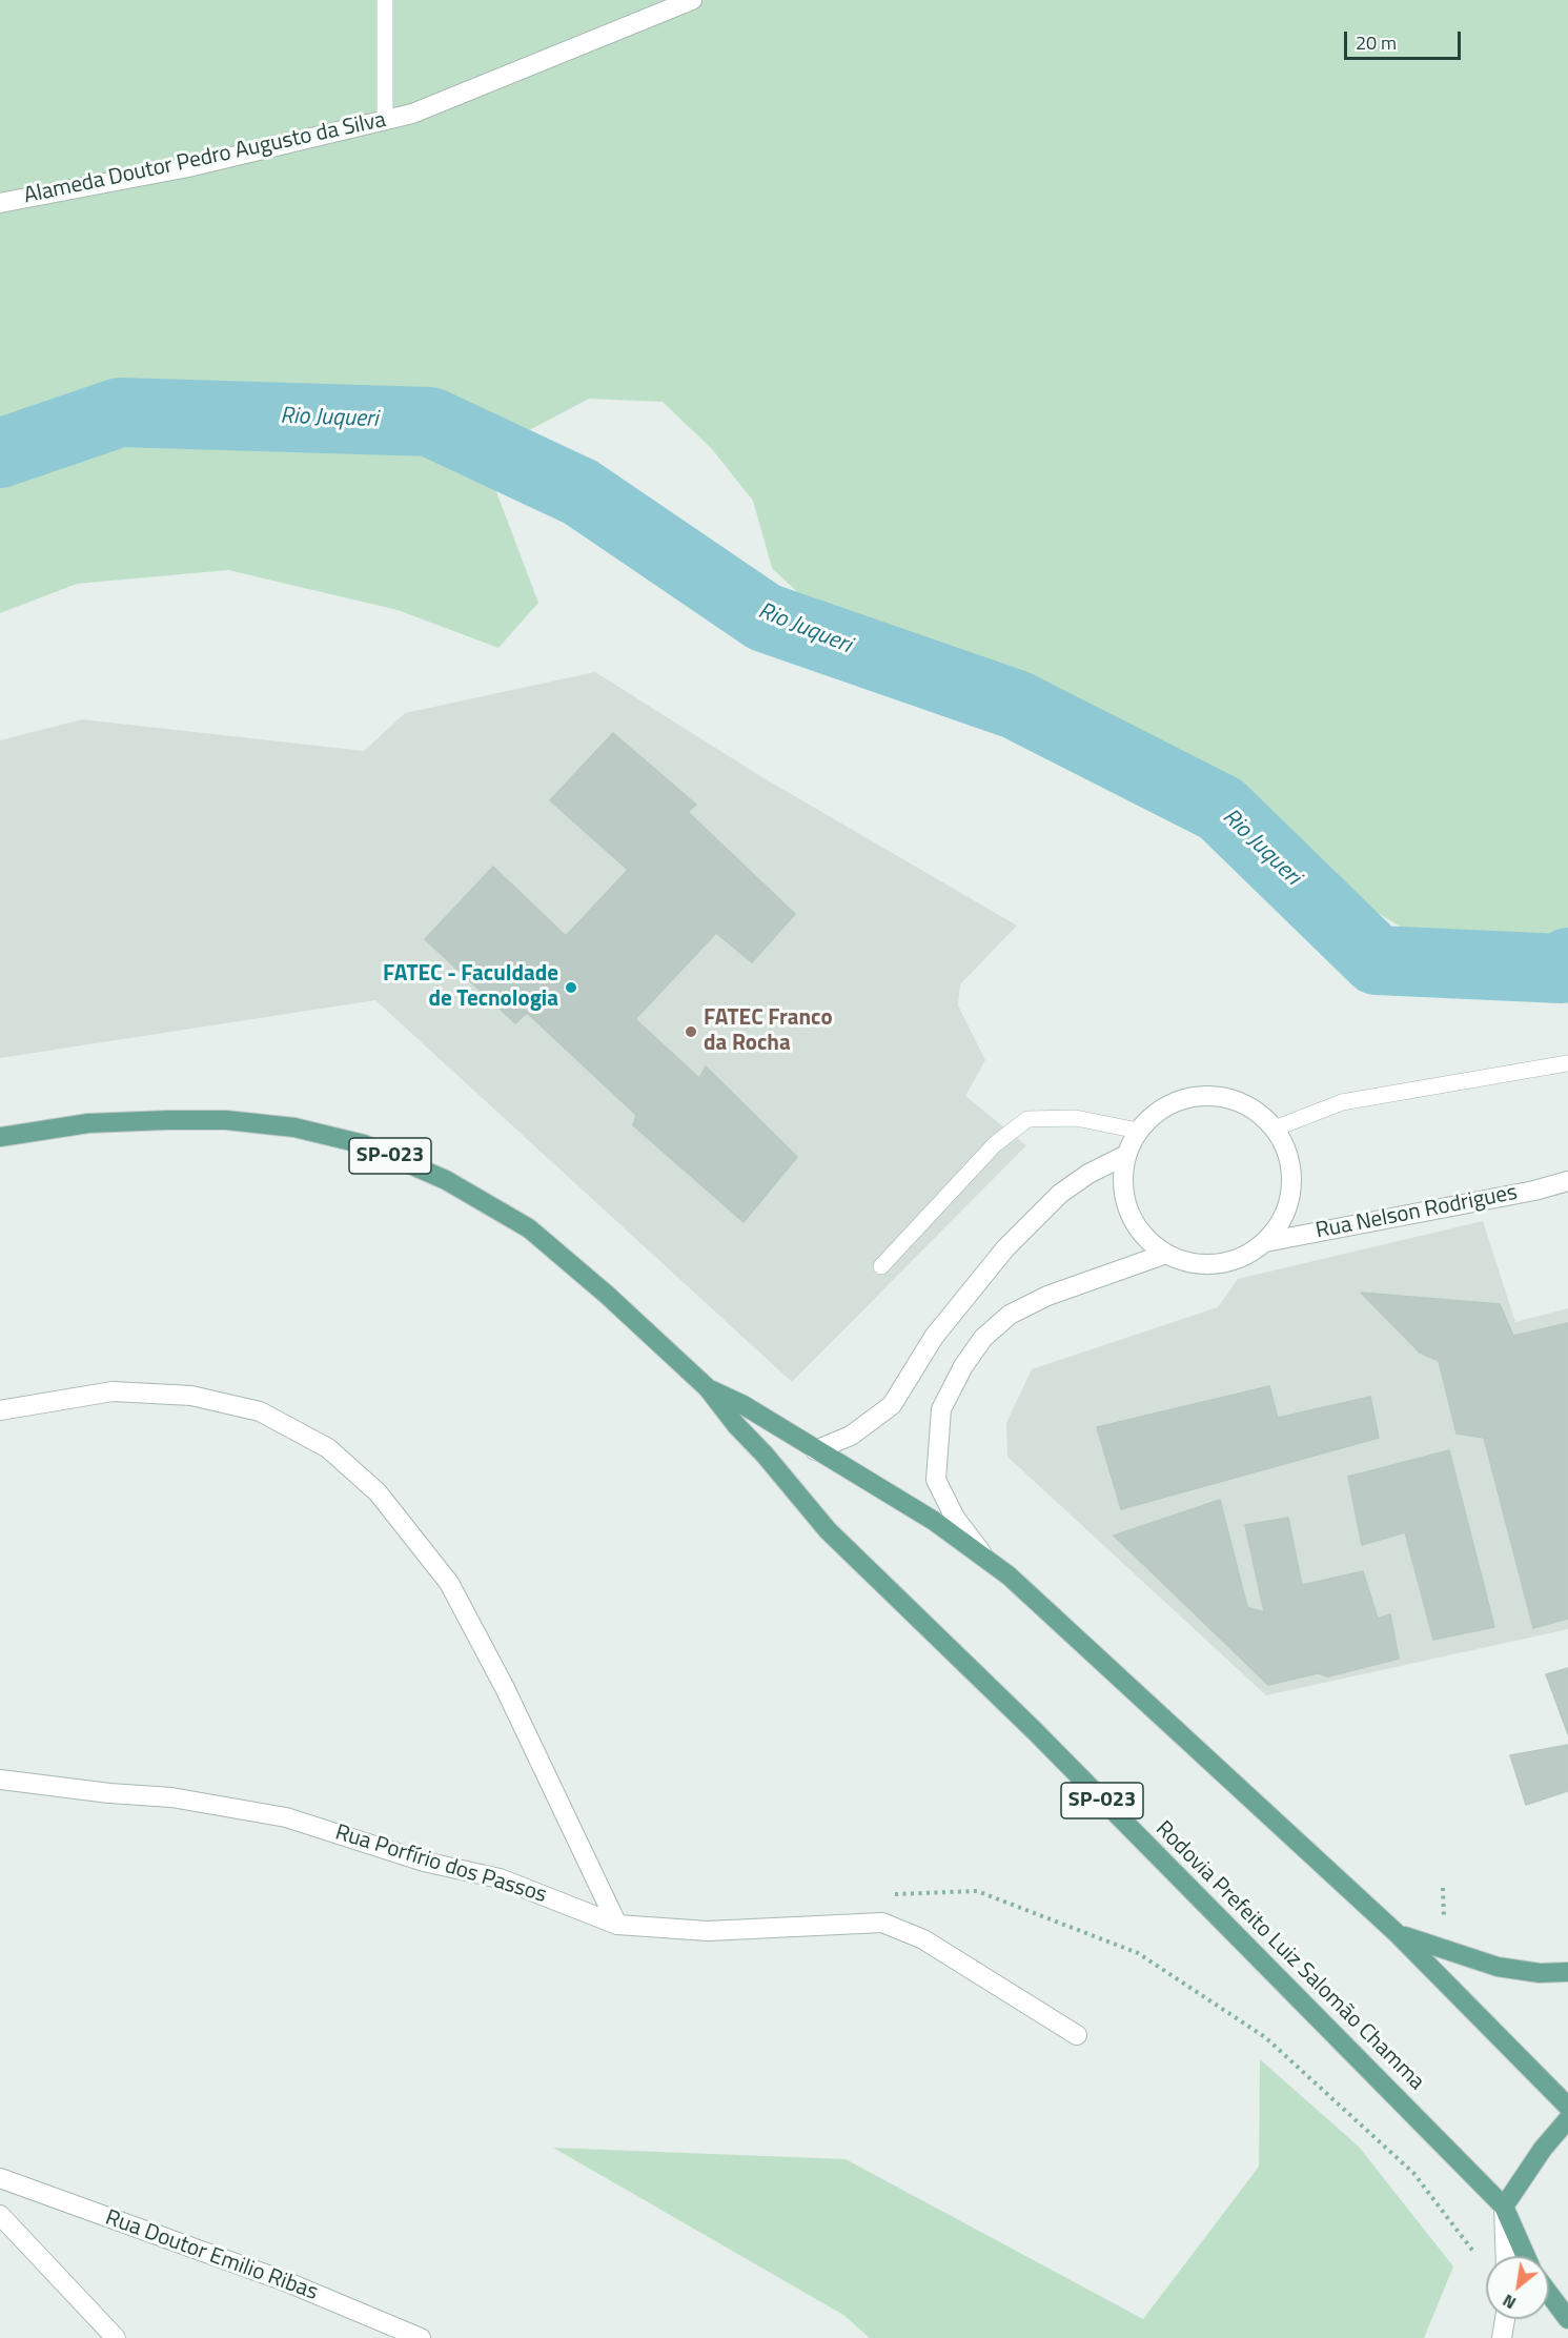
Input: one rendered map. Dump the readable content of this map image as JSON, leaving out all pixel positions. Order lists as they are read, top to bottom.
{
  "streets": {
    "main road": ["SP-023", "Rodovia Prefeito Luiz Salomão Chamma"],
    "street": [
      "Alameda Doutor Pedro Augusto da Silva",
      "Rua Nelson Rodrigues",
      "Rua Porfírio dos Passos",
      "Rua Doutor Emilio Ribas"
    ]
  },
  "water": ["Rio Juqueri"],
  "places": ["FATEC - Faculdade de Tecnologia", "FATEC Franco da Rocha"],
  "scale_bar": "20 m",
  "north": "bottom left"
}
